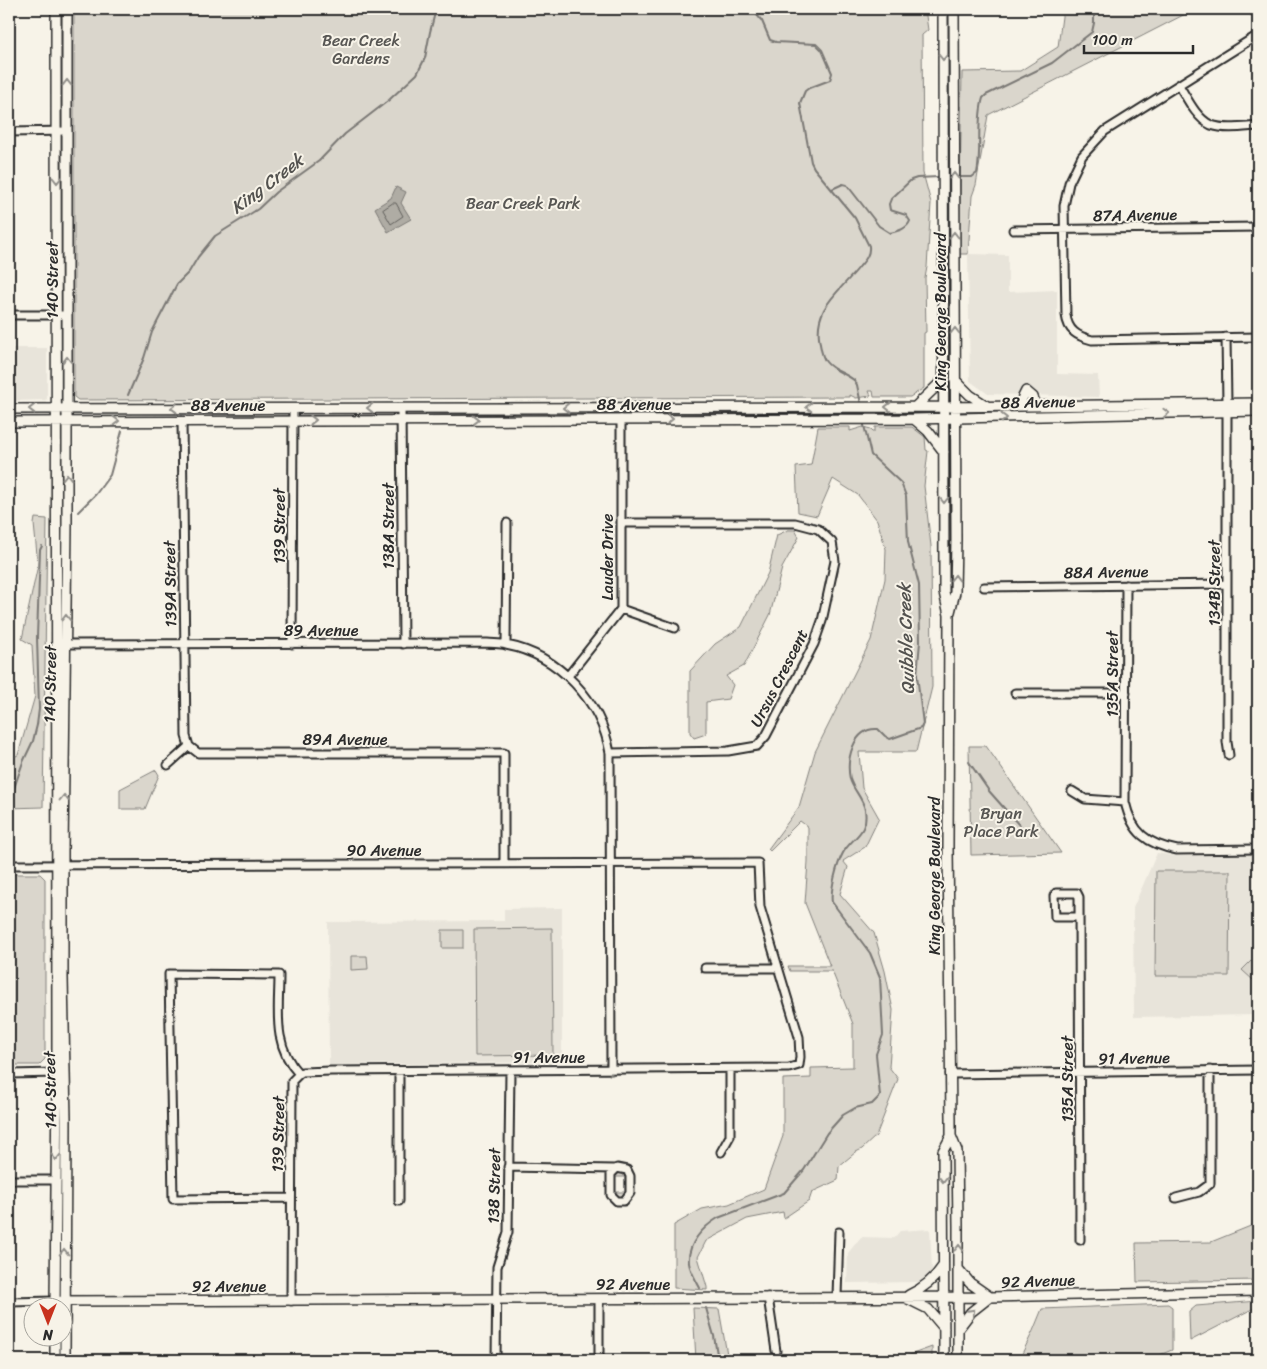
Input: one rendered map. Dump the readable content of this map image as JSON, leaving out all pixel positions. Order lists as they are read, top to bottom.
{
  "streets": {
    "main road": [
      "140 Street",
      "King George Boulevard",
      "88 Avenue",
      "92 Avenue"
    ],
    "street": [
      "87A Avenue",
      "139 Street",
      "138A Street",
      "Lauder Drive",
      "88A Avenue",
      "134B Street",
      "139A Street",
      "89 Avenue",
      "135A Street",
      "Ursus Crescent",
      "89A Avenue",
      "90 Avenue",
      "91 Avenue",
      "138 Street"
    ]
  },
  "crossings": [
    ["140 Street", "88 Avenue"],
    ["140 Street", "89 Avenue"],
    ["140 Street", "90 Avenue"],
    ["King George Boulevard", "88 Avenue"],
    ["King George Boulevard", "91 Avenue"],
    ["King George Boulevard", "92 Avenue"],
    ["88 Avenue", "139 Street"],
    ["88 Avenue", "138A Street"],
    ["88 Avenue", "Lauder Drive"],
    ["88 Avenue", "134B Street"],
    ["88 Avenue", "139A Street"],
    ["139 Street", "89 Avenue"],
    ["139 Street", "91 Avenue"],
    ["139 Street", "92 Avenue"],
    ["138A Street", "89 Avenue"],
    ["Lauder Drive", "89 Avenue"],
    ["Lauder Drive", "Ursus Crescent"],
    ["88A Avenue", "134B Street"],
    ["88A Avenue", "135A Street"],
    ["139A Street", "89 Avenue"],
    ["139A Street", "89A Avenue"],
    ["89 Avenue", "Ursus Crescent"],
    ["89 Avenue", "90 Avenue"],
    ["89 Avenue", "91 Avenue"],
    ["135A Street", "91 Avenue"],
    ["89A Avenue", "90 Avenue"],
    ["90 Avenue", "91 Avenue"],
    ["91 Avenue", "138 Street"],
    ["138 Street", "92 Avenue"]
  ],
  "water": ["King Creek", "Quibble Creek"],
  "parks": ["Bear Creek Gardens", "Bear Creek Park", "Bryan Place Park"],
  "scale_bar": "100 m",
  "north": "bottom"
}
